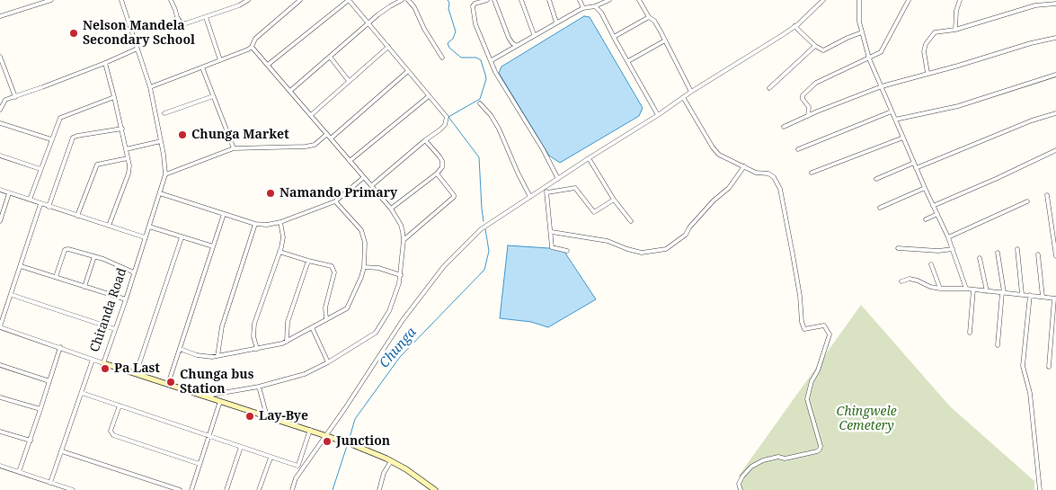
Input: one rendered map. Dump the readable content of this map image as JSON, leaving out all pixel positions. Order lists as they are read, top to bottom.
{
  "streets": {
    "street": ["Chitanda Road"]
  },
  "water": ["Chunga"],
  "parks": ["Chingwele Cemetery"],
  "places": [
    "Nelson Mandela Secondary School",
    "Chunga Market",
    "Namando Primary",
    "Pa Last",
    "Chunga bus Station",
    "Lay-Bye",
    "Junction"
  ]
}
